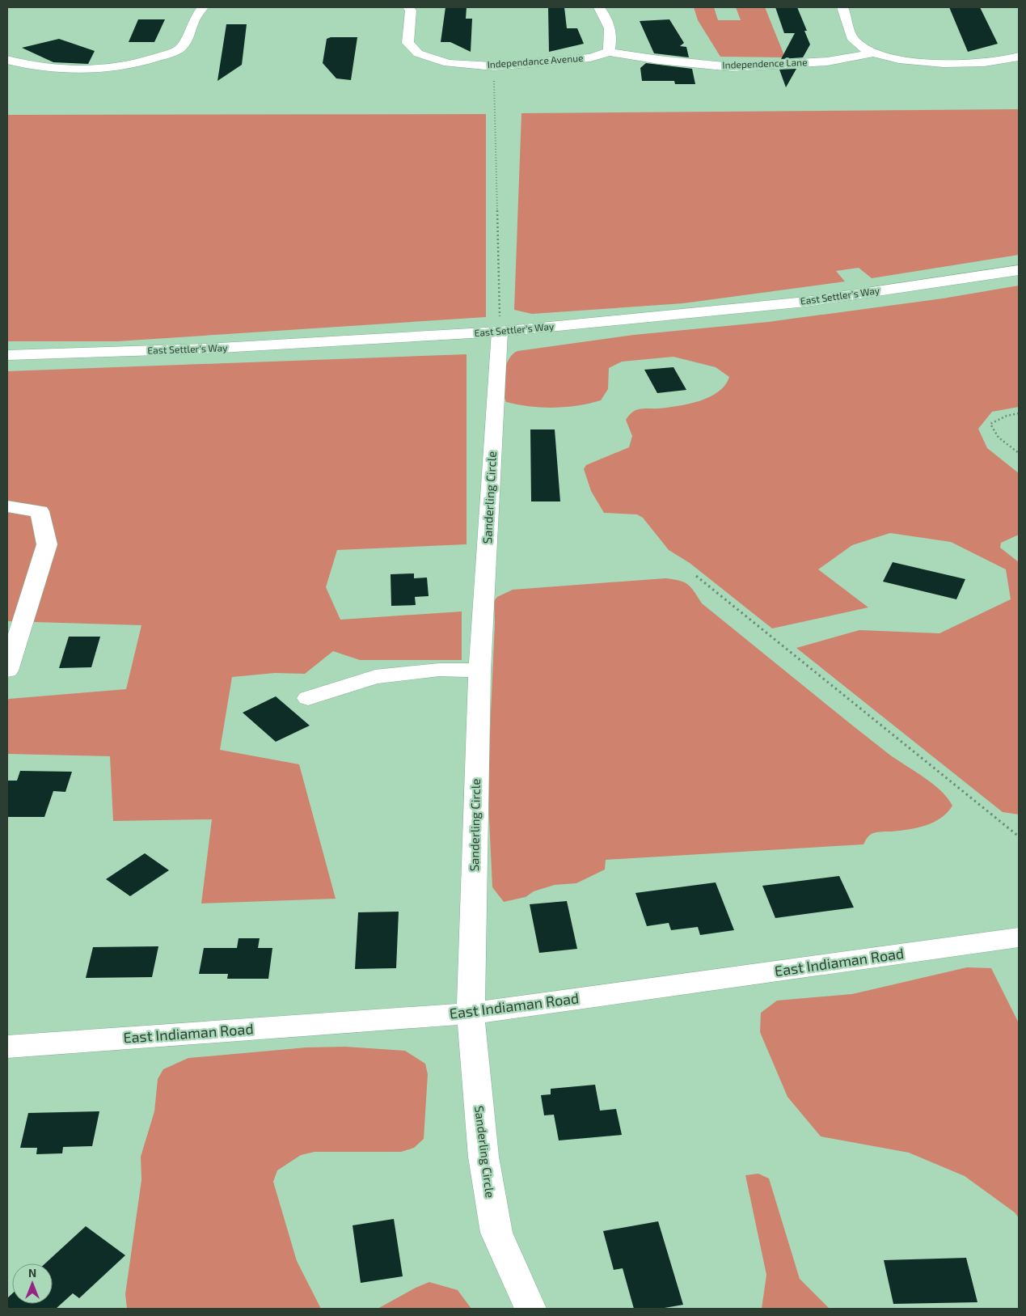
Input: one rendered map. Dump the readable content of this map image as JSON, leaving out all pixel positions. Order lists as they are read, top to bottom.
{
  "streets": {
    "street": [
      "Independance Avenue",
      "Independence Lane",
      "East Settler's Way",
      "Sanderling Circle",
      "East Indiaman Road"
    ]
  },
  "crossings": [
    ["Independance Avenue", "Independence Lane"],
    ["East Settler's Way", "Sanderling Circle"],
    ["Sanderling Circle", "East Indiaman Road"]
  ],
  "north": "top"
}
